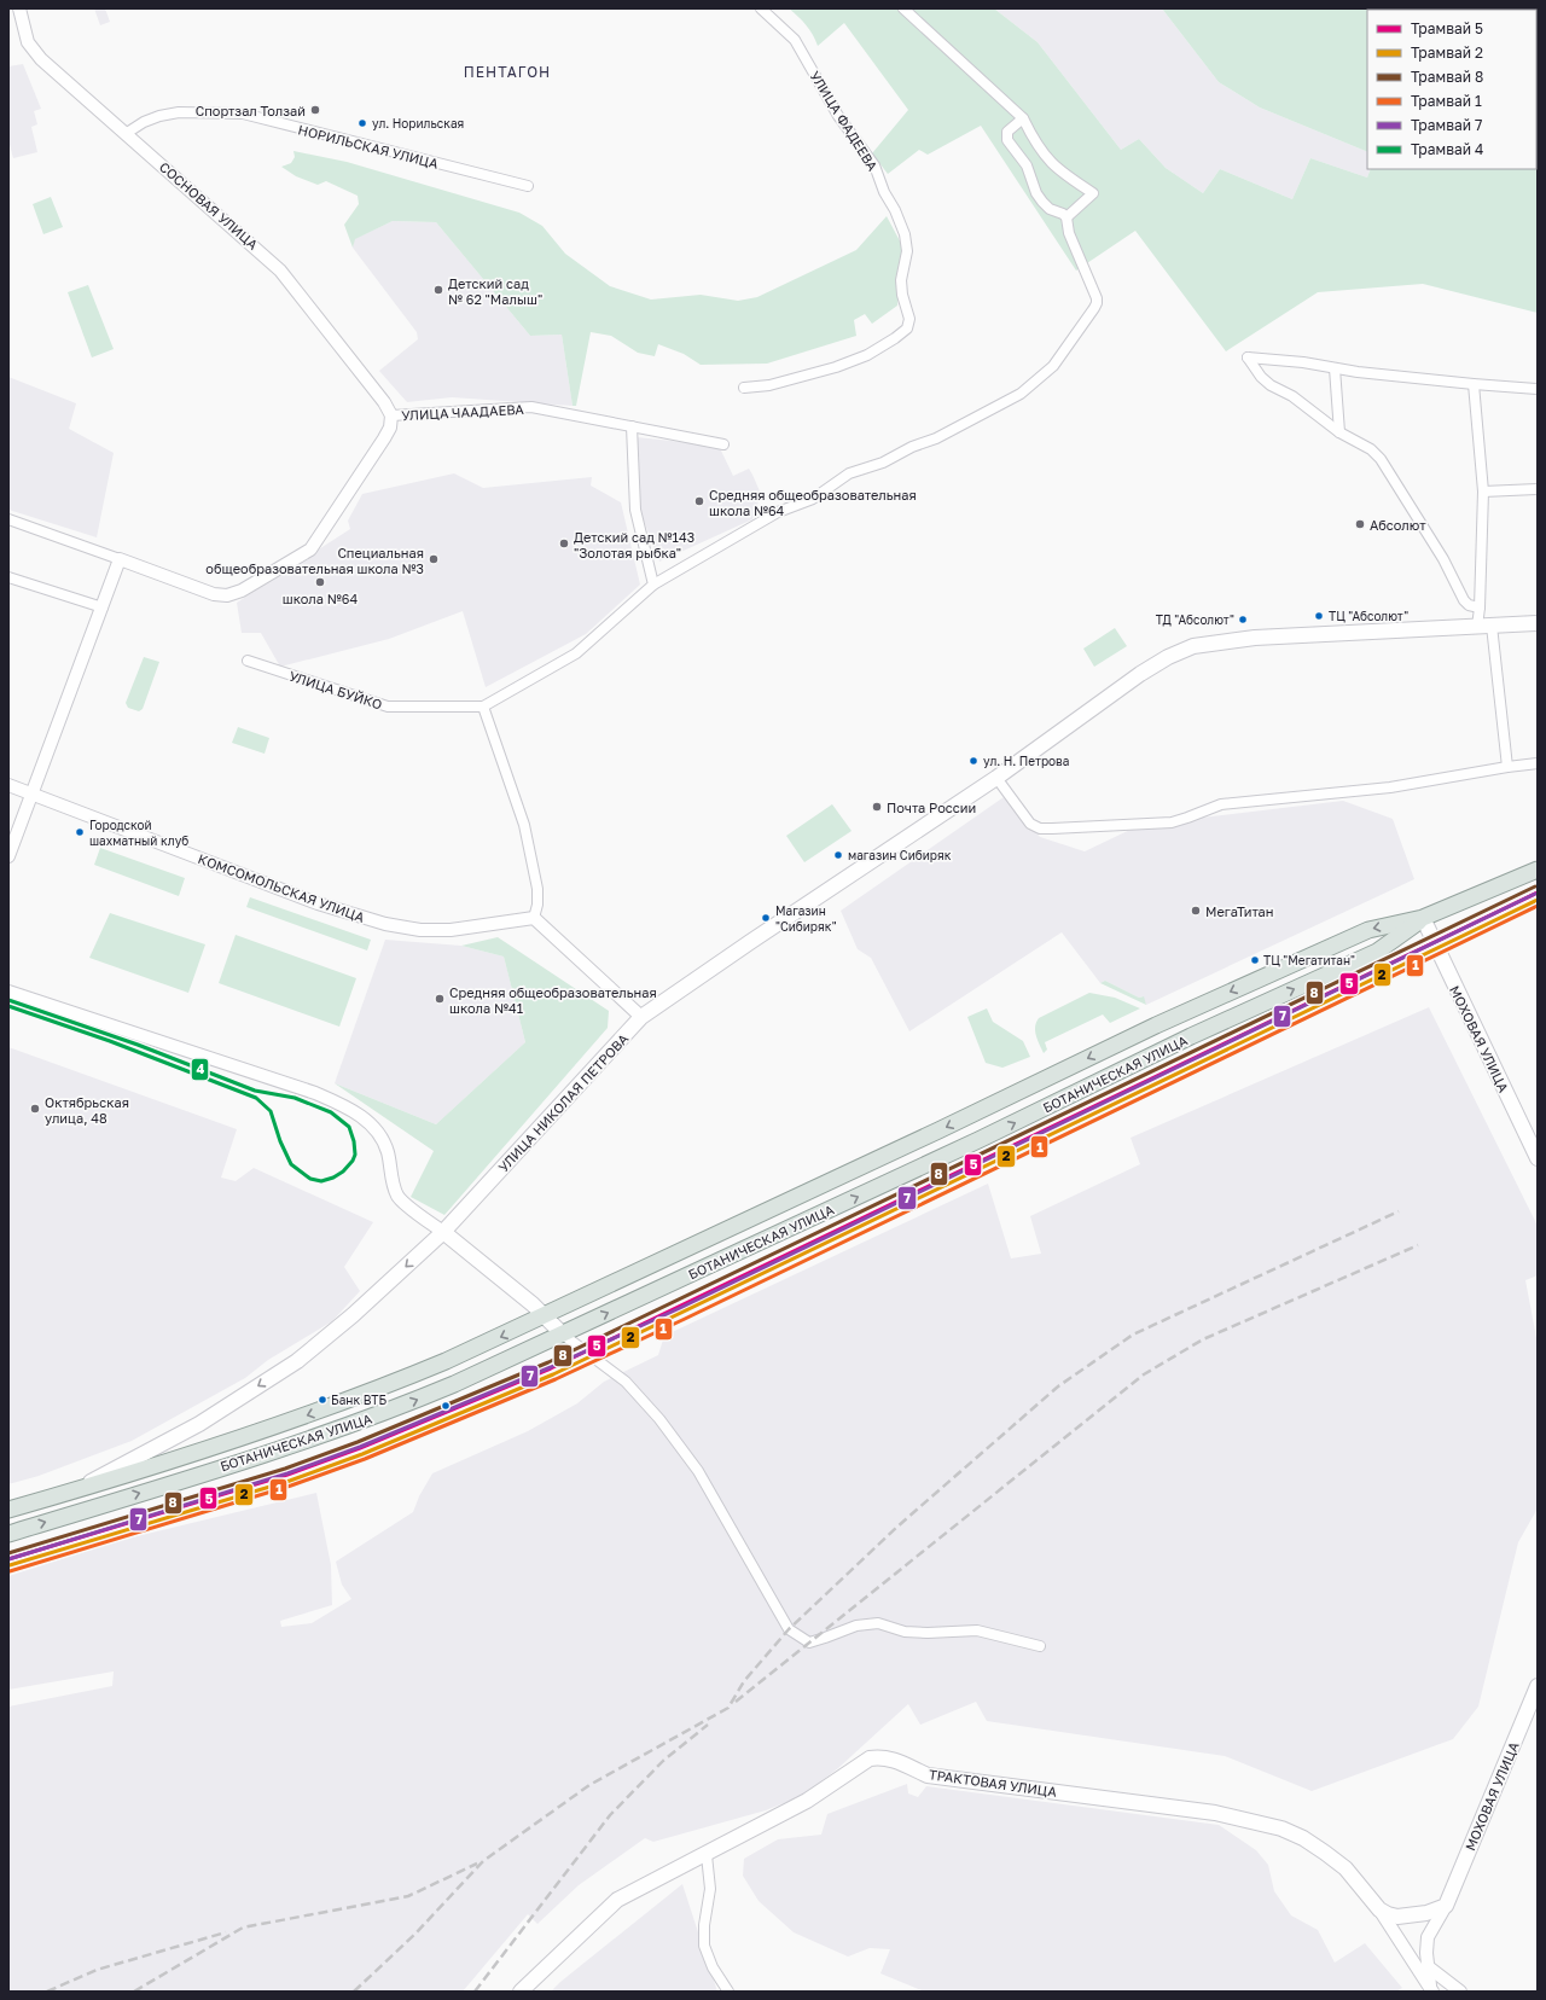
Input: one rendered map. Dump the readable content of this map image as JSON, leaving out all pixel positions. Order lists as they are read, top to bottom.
{
  "streets": {
    "main road": [
      "МОХОВАЯ УЛИЦА",
      "БОТАНИЧЕСКАЯ УЛИЦА",
      "УЛИЦА НИКОЛАЯ ПЕТРОВА",
      "ТРАКТОВАЯ УЛИЦА"
    ],
    "street": [
      "УЛИЦА ФАДЕЕВА",
      "НОРИЛЬСКАЯ УЛИЦА",
      "СОСНОВАЯ УЛИЦА",
      "УЛИЦА ЧААДАЕВА",
      "УЛИЦА БУЙКО",
      "КОМСОМОЛЬСКАЯ УЛИЦА"
    ]
  },
  "crossings": [
    ["НОРИЛЬСКАЯ УЛИЦА", "СОСНОВАЯ УЛИЦА"],
    ["СОСНОВАЯ УЛИЦА", "УЛИЦА ЧААДАЕВА"],
    ["МОХОВАЯ УЛИЦА", "БОТАНИЧЕСКАЯ УЛИЦА"],
    ["БОТАНИЧЕСКАЯ УЛИЦА", "УЛИЦА НИКОЛАЯ ПЕТРОВА"]
  ],
  "districts": ["ПЕНТАГОН"],
  "places": [
    "Спортзал Толзай",
    "ул. Норильская",
    "Детский сад № 62 \"Малыш\"",
    "Средняя общеобразовательная школа №64",
    "Абсолют",
    "Детский сад №143 \"Золотая рыбка\"",
    "Специальная общеобразовательная школа №3",
    "школа №64",
    "ТЦ \"Абсолют\"",
    "ТД \"Абсолют\"",
    "ул. Н. Петрова",
    "Почта России",
    "Городской шахматный клуб",
    "магазин Сибиряк",
    "МегаТитан",
    "Магазин \"Сибиряк\"",
    "ТЦ \"Мегатитан\"",
    "Средняя общеобразовательная школа №41",
    "Октябрьская улица, 48",
    "Банк ВТБ"
  ],
  "lines": [
    "tram line 8",
    "tram line 5",
    "tram line 7",
    "tram line 2",
    "tram line 1",
    "tram line 4"
  ],
  "legend": [
    "Трамвай 5",
    "Трамвай 2",
    "Трамвай 8",
    "Трамвай 1",
    "Трамвай 7",
    "Трамвай 4"
  ]
}
